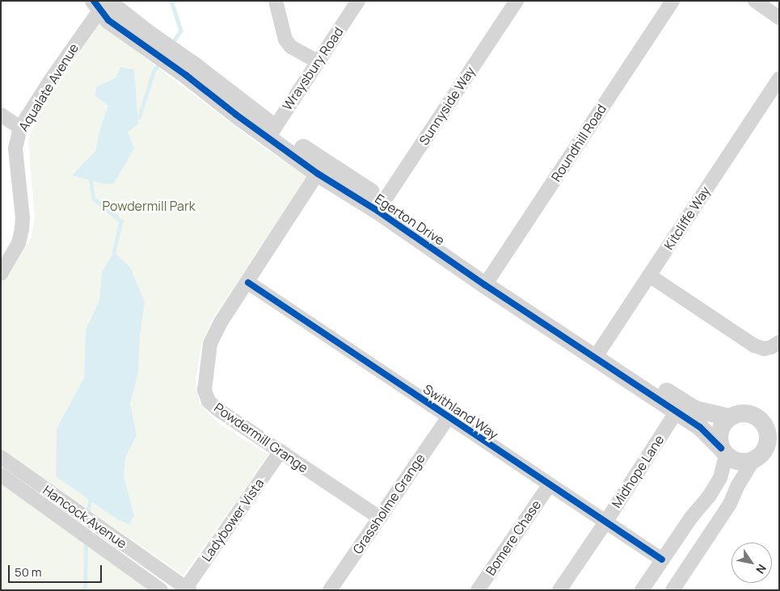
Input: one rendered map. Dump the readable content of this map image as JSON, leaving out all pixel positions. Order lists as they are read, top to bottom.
{
  "streets": {
    "street": [
      "Wraysbury Road",
      "Aqualate Avenue",
      "Sunnyside Way",
      "Roundhill Road",
      "Kitcliffe Way",
      "Egerton Drive",
      "Swithland Way",
      "Powdermill Grange",
      "Midhope Lane",
      "Grassholme Grange",
      "Hancock Avenue",
      "Ladybower Vista",
      "Bomere Chase"
    ]
  },
  "crossings": [
    ["Wraysbury Road", "Egerton Drive"],
    ["Aqualate Avenue", "Egerton Drive"],
    ["Sunnyside Way", "Egerton Drive"],
    ["Roundhill Road", "Egerton Drive"],
    ["Kitcliffe Way", "Egerton Drive"],
    ["Egerton Drive", "Powdermill Grange"],
    ["Egerton Drive", "Midhope Lane"],
    ["Swithland Way", "Powdermill Grange"],
    ["Swithland Way", "Midhope Lane"],
    ["Swithland Way", "Grassholme Grange"],
    ["Swithland Way", "Bomere Chase"],
    ["Powdermill Grange", "Grassholme Grange"],
    ["Powdermill Grange", "Ladybower Vista"],
    ["Hancock Avenue", "Ladybower Vista"]
  ],
  "parks": ["Powdermill Park"],
  "scale_bar": "50 m",
  "north": "bottom right"
}
